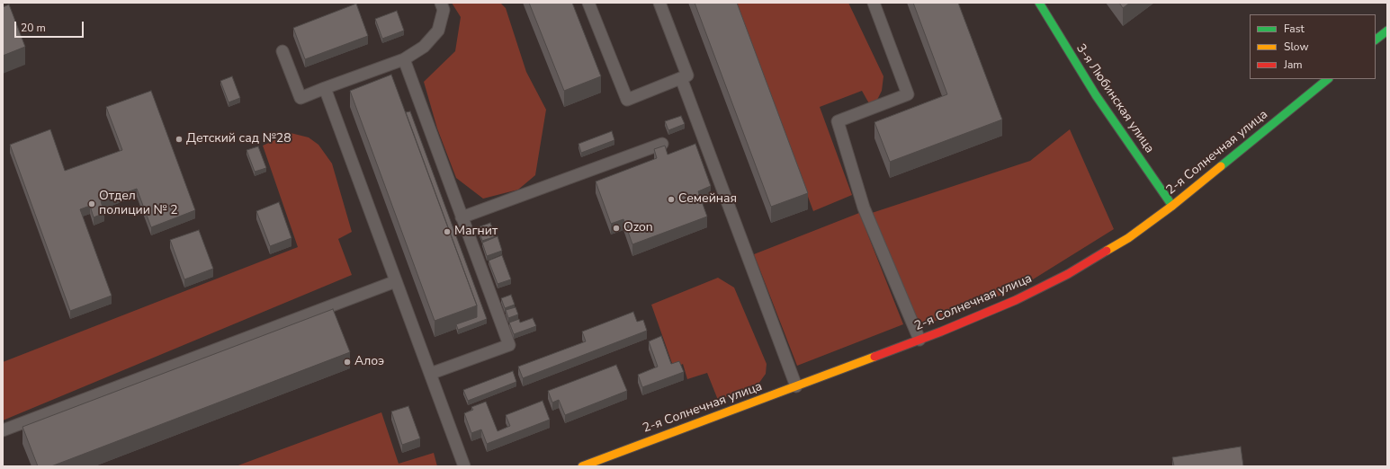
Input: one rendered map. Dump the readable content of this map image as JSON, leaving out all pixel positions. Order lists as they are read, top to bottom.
{
  "streets": {
    "main road": ["3-я Любинская улица", "2-я Солнечная улица"]
  },
  "crossings": [
    ["3-я Любинская улица", "2-я Солнечная улица"]
  ],
  "places": [
    "Детский сад №28",
    "Семейная",
    "Отдел полиции № 2",
    "Ozon",
    "Магнит",
    "Алоэ"
  ],
  "legend": ["Fast", "Slow", "Jam"],
  "scale_bar": "20 m"
}
